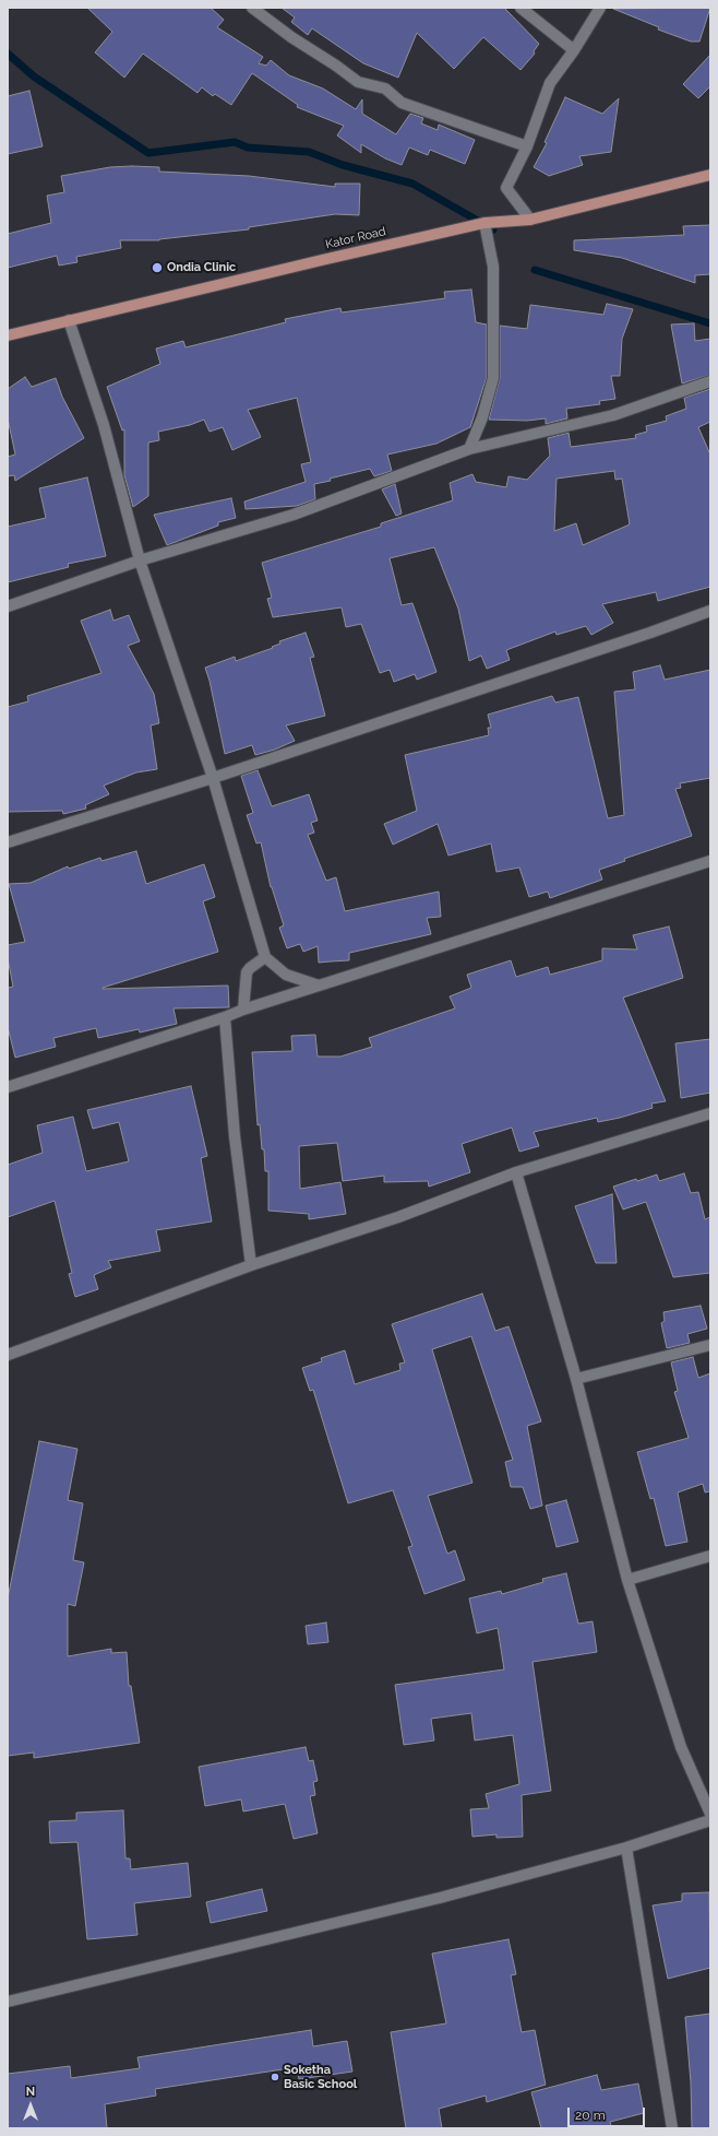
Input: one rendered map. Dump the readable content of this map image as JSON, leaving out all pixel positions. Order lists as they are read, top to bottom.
{
  "streets": {
    "main road": ["Kator Road"]
  },
  "places": ["Ondia Clinic", "Soketha Basic School"],
  "scale_bar": "20 m",
  "north": "top"
}
